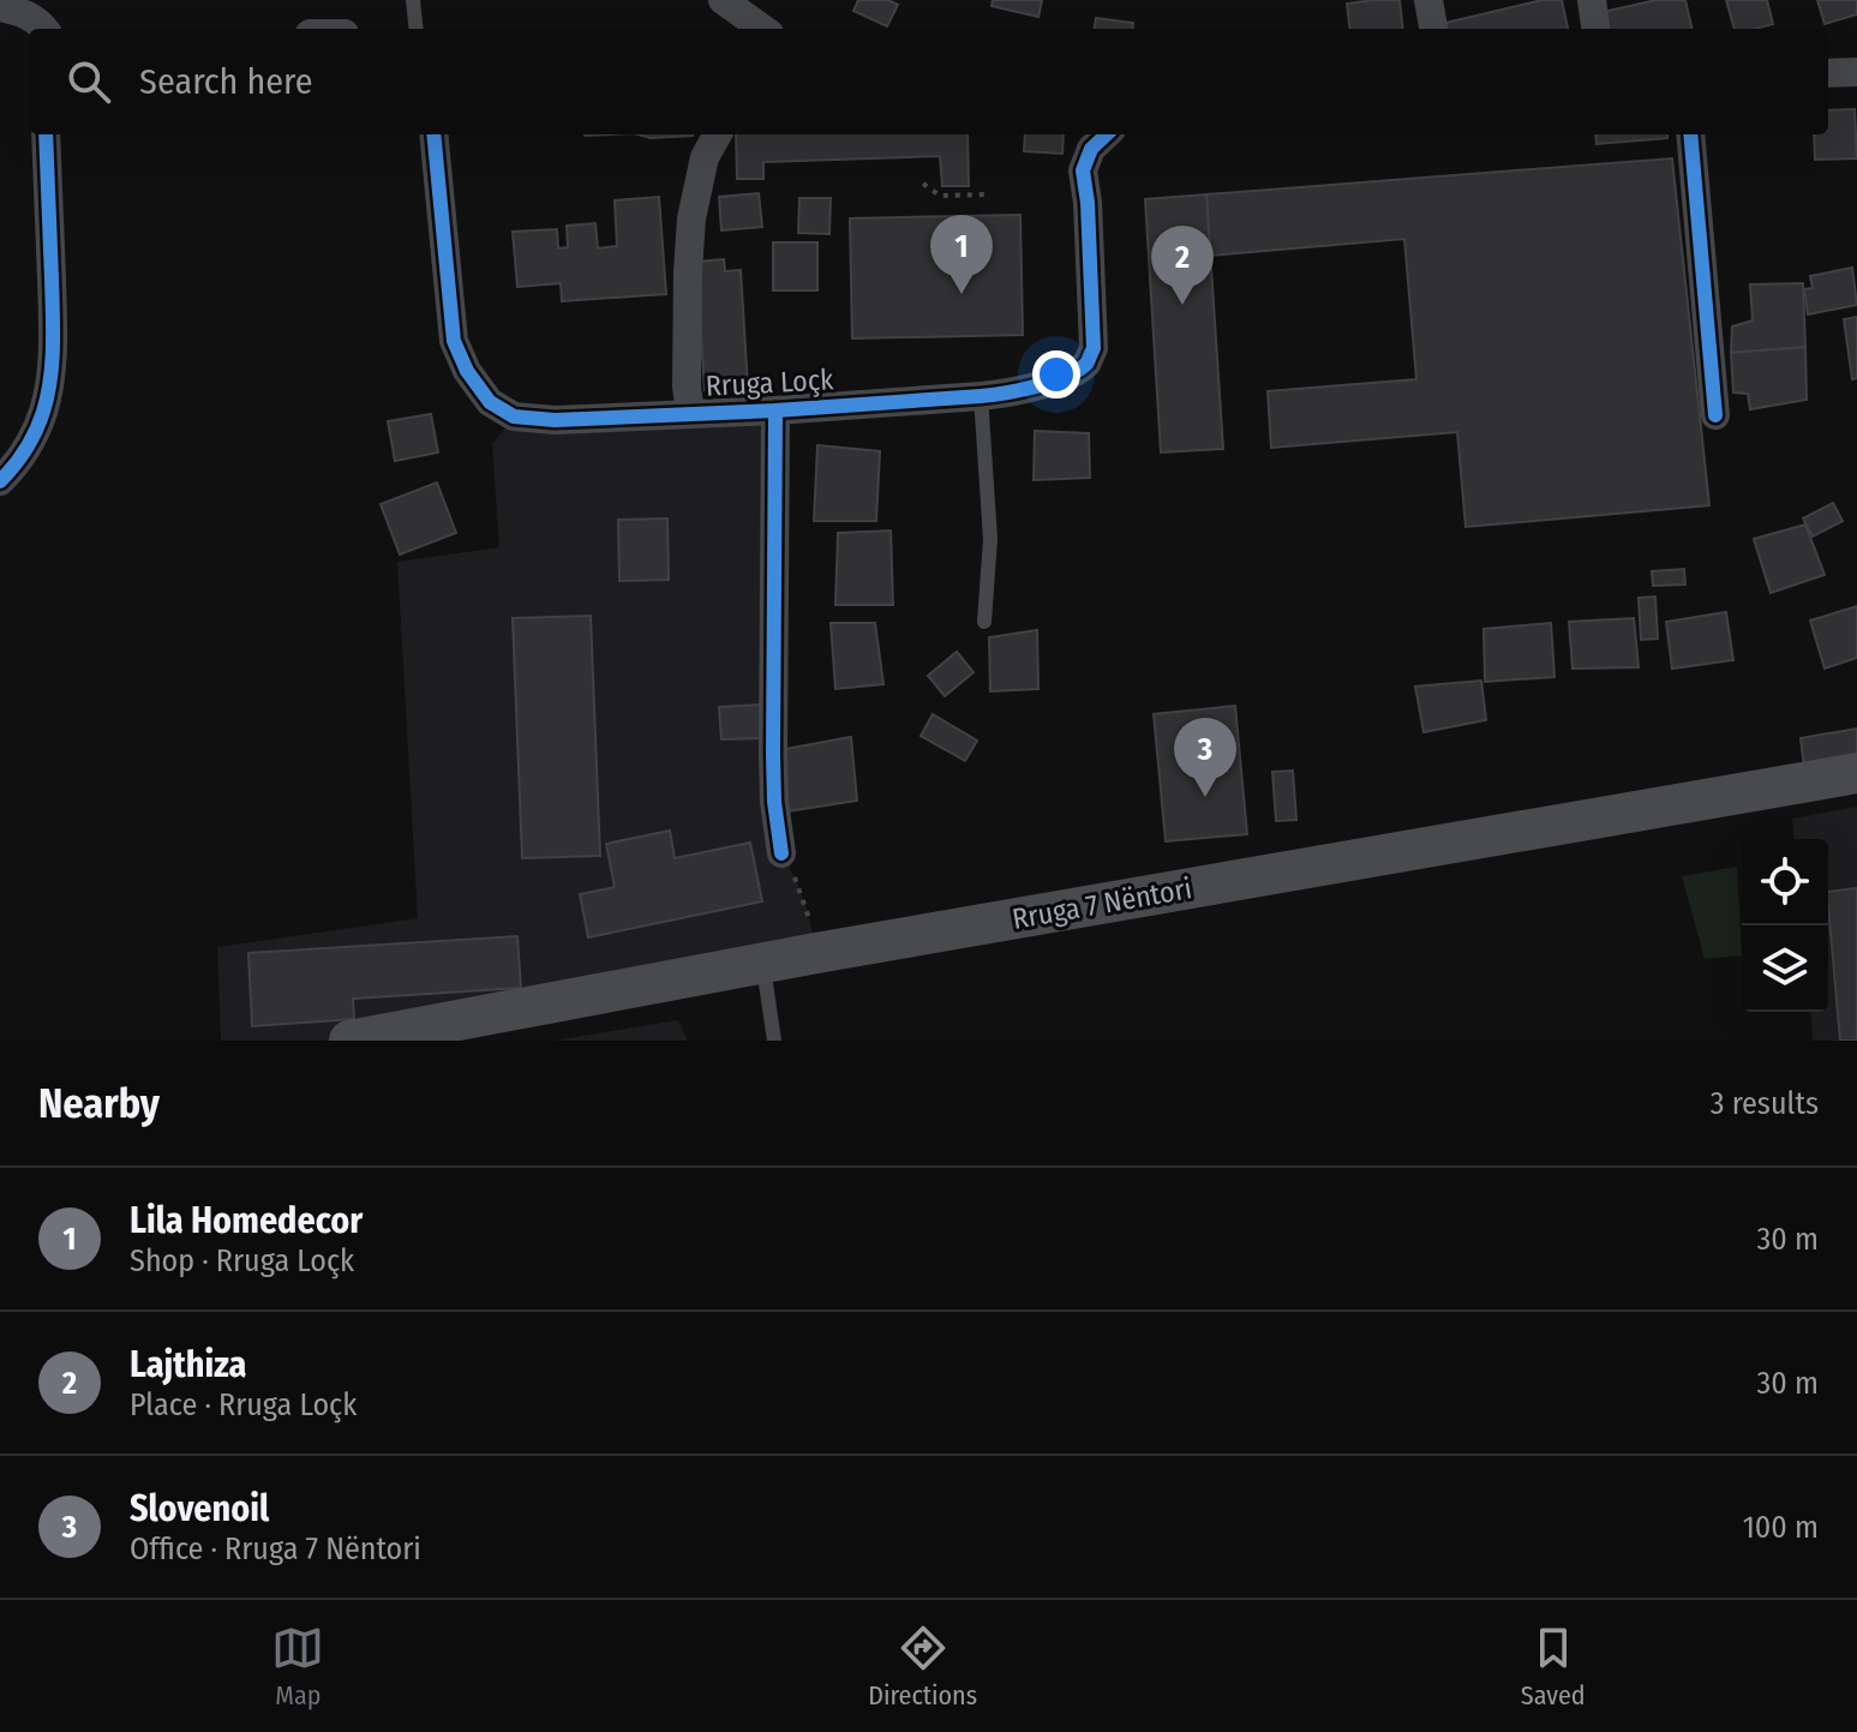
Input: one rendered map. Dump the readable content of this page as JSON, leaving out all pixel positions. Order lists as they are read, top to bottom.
{
  "streets": {
    "main road": ["Rruga 7 Nëntori"],
    "street": ["Rruga Loçk"]
  },
  "page": {
    "search": "Search here",
    "pins": ["1", "2", "3"],
    "heading": ["Nearby", "3 results"],
    "list": [
      {
        "mark": "1",
        "name": "Lila Homedecor",
        "note": "Shop · Rruga Loçk",
        "value": "30 m"
      },
      {
        "mark": "2",
        "name": "Lajthiza",
        "note": "Place · Rruga Loçk",
        "value": "30 m"
      },
      {
        "mark": "3",
        "name": "Slovenoil",
        "note": "Office · Rruga 7 Nëntori",
        "value": "100 m"
      }
    ],
    "nav": ["Map", "Directions", "Saved"]
  }
}
